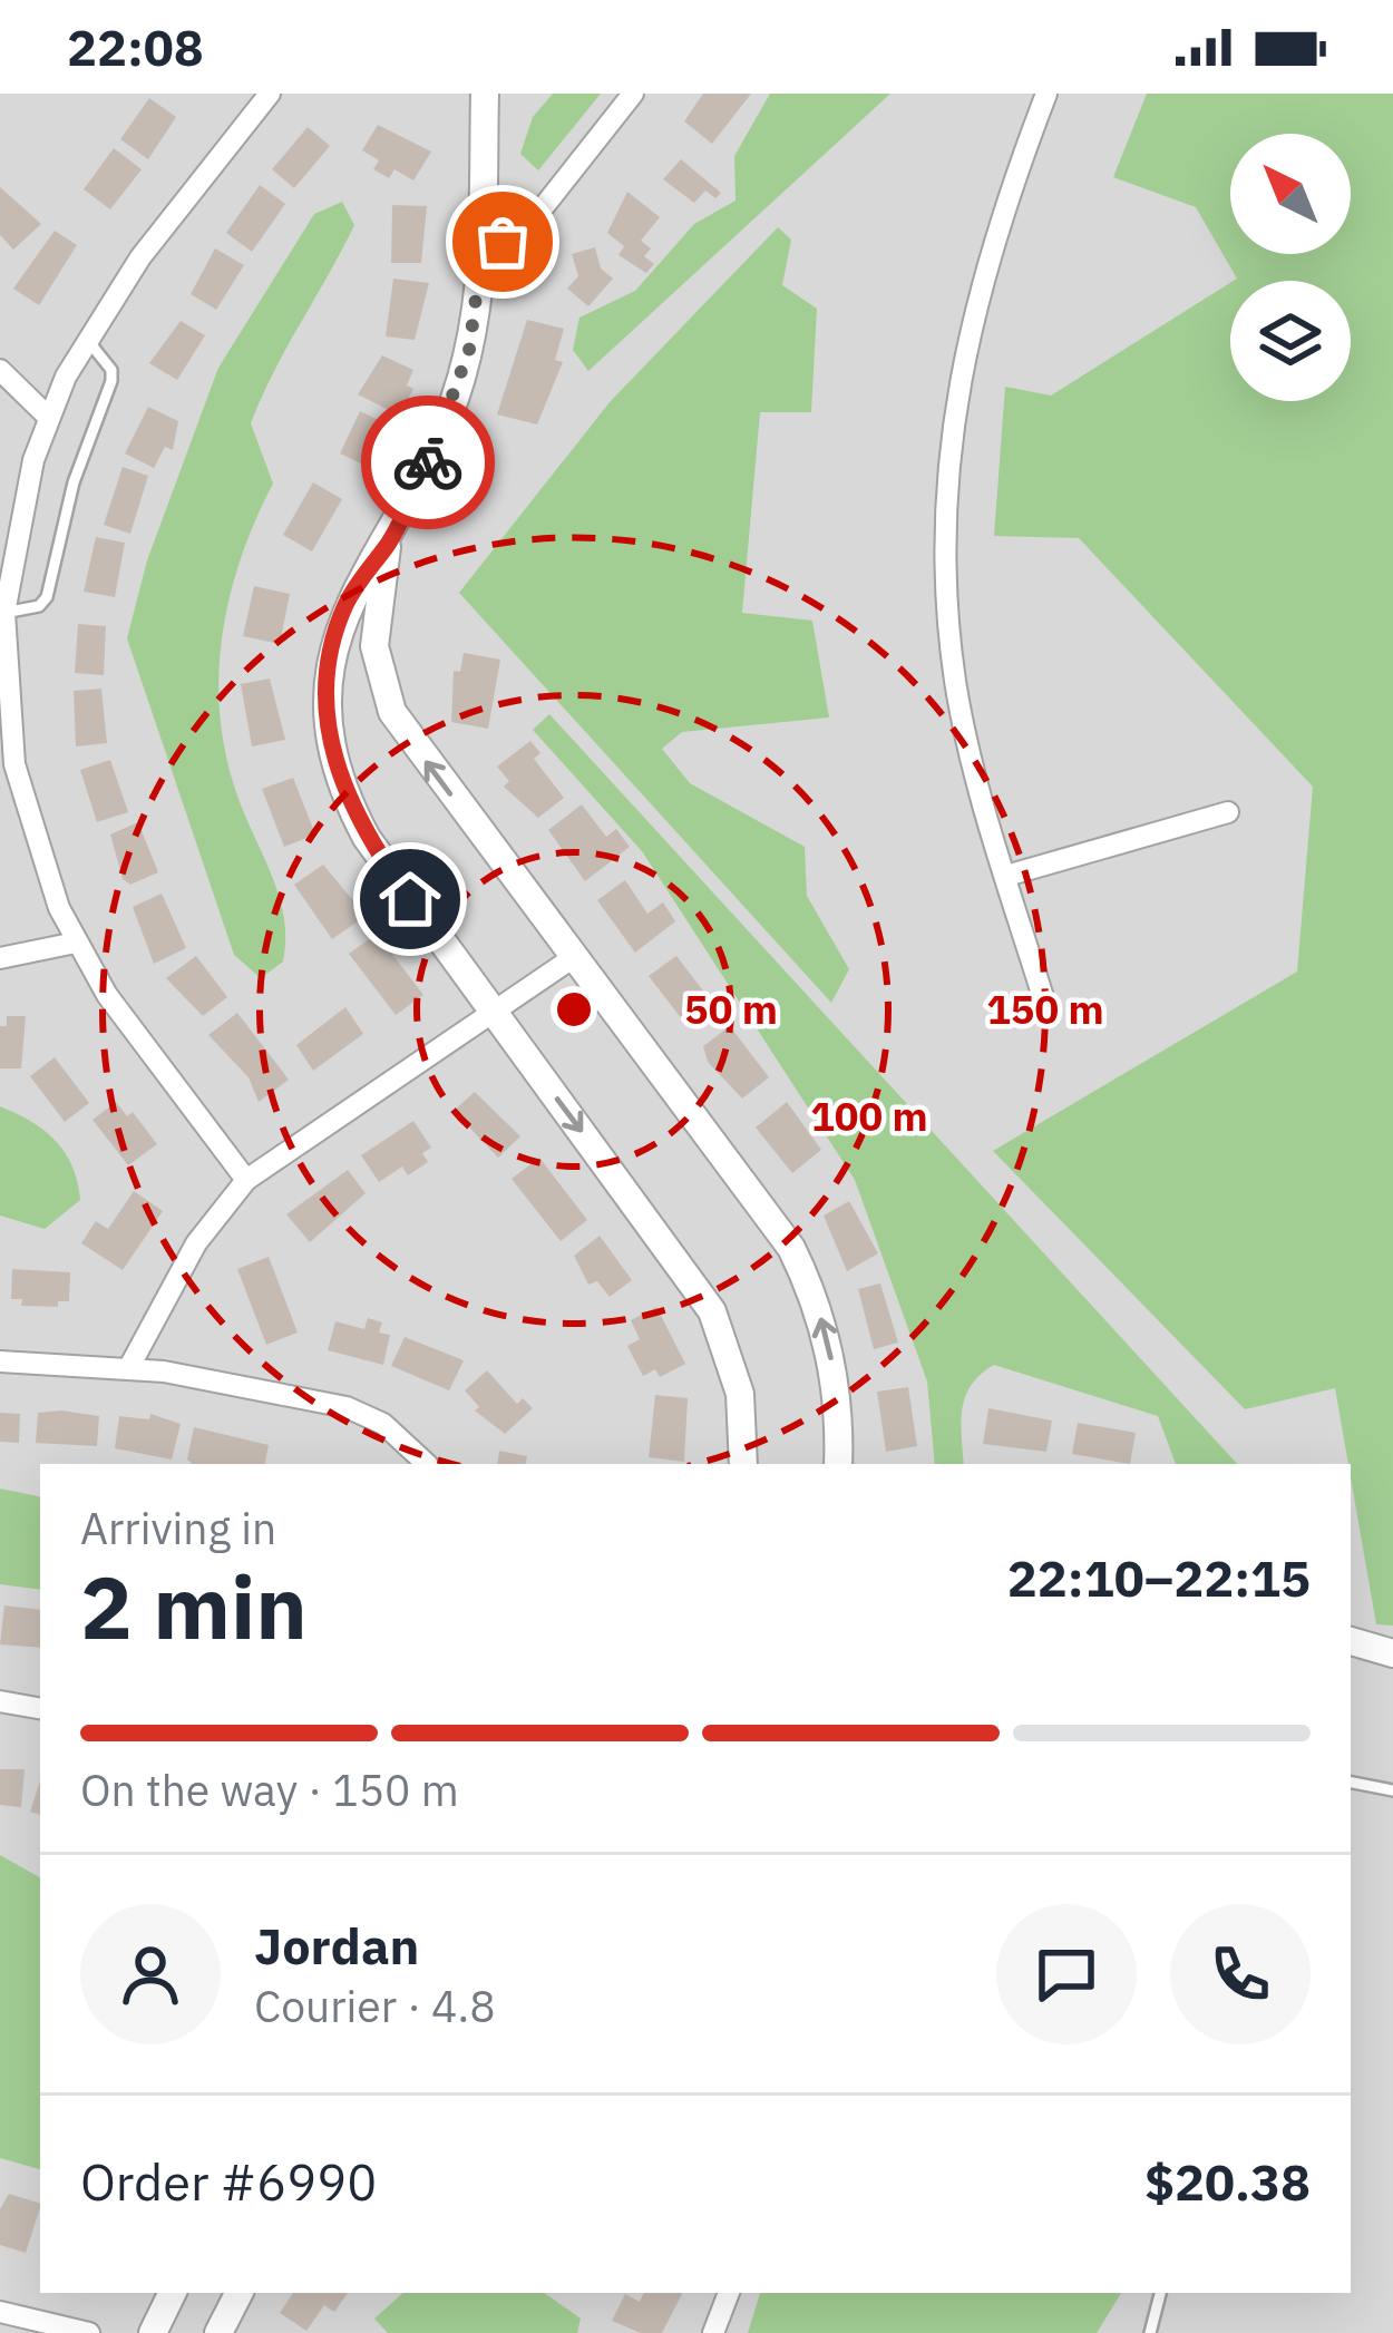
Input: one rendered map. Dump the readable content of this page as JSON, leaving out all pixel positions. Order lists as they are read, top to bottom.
{
  "north": "top left",
  "page": {
    "status": "22:08",
    "heading": ["2 min", "Arriving in", "22:10–22:15"],
    "panel": [
      "Jordan",
      "Courier · 4.8",
      "Order #6990",
      "$20.38"
    ],
    "bar": "On the way · 150 m"
  },
  "rings": ["50 m", "150 m", "100 m"]
}
